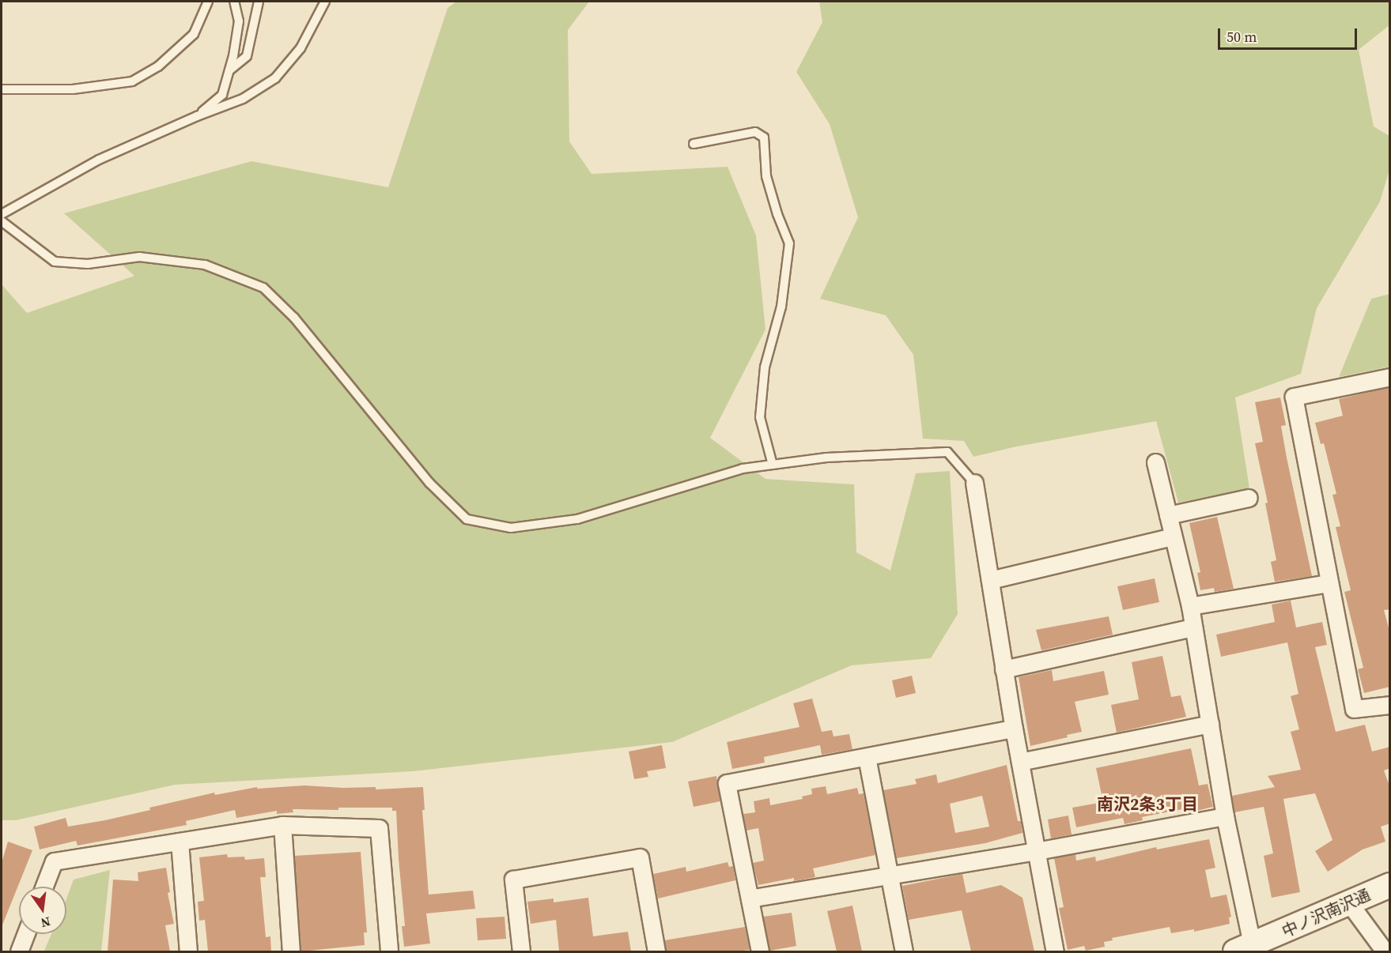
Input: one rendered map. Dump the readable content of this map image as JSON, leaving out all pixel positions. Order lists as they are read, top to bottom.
{
  "streets": {
    "street": ["中ノ沢南沢通"]
  },
  "districts": ["南沢2条3丁目"],
  "scale_bar": "50 m",
  "north": "bottom"
}
